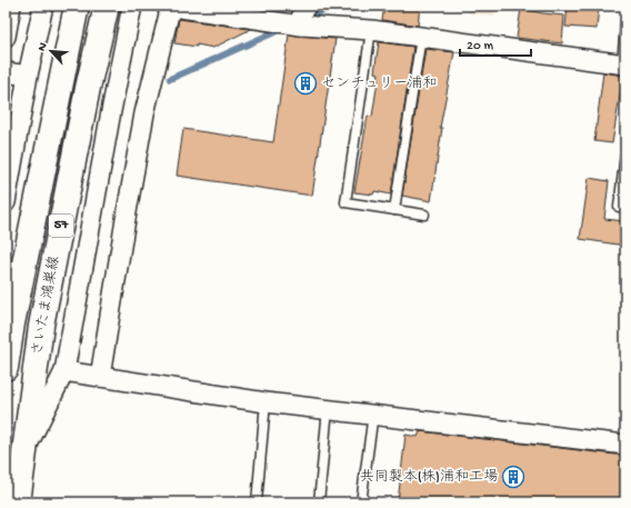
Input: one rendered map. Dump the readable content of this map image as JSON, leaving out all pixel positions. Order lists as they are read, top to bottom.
{
  "streets": {
    "main road": ["57", "さいたま鴻巣線"]
  },
  "places": {
    "building": ["センチュリー浦和", "共同製本(株)浦和工場"]
  },
  "scale_bar": "20 m",
  "north": "top left"
}
